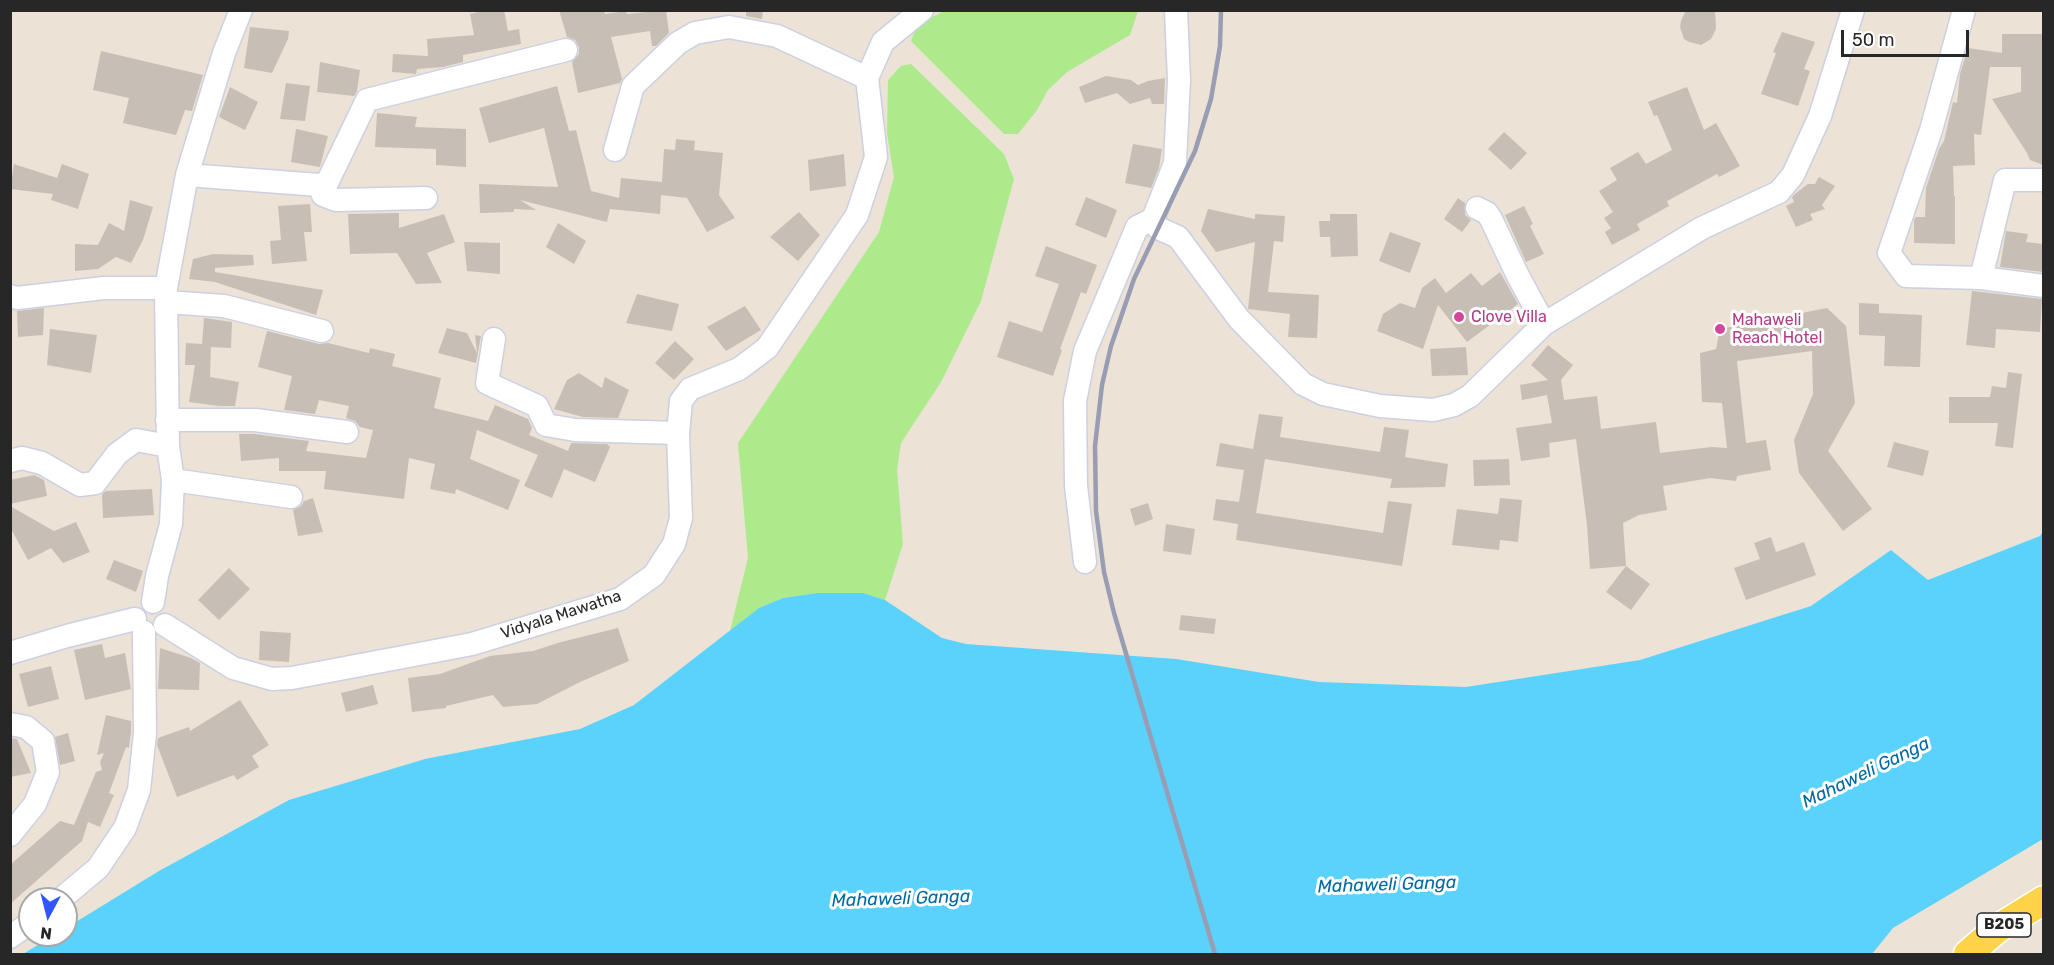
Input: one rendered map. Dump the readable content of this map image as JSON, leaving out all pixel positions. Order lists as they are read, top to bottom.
{
  "streets": {
    "main road": ["B205"],
    "street": ["Vidyala Mawatha"]
  },
  "water": ["Mahaweli Ganga"],
  "places": ["Clove Villa", "Mahaweli Reach Hotel"],
  "scale_bar": "50 m",
  "north": "bottom"
}
